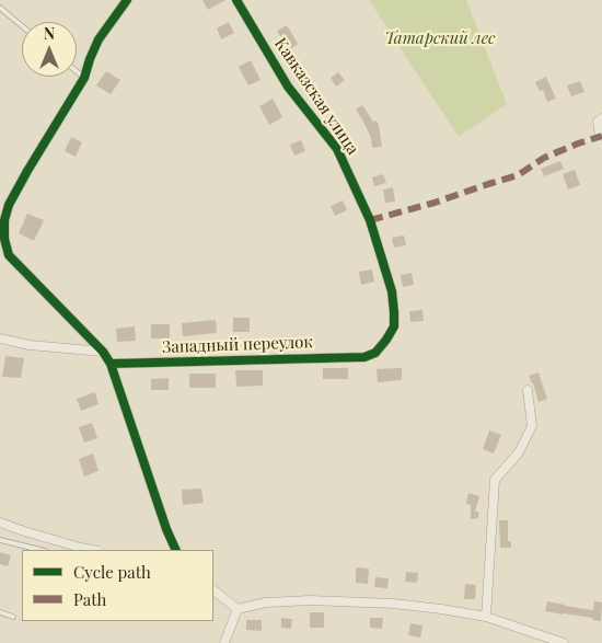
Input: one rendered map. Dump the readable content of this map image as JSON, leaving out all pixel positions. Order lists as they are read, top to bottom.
{
  "streets": {
    "street": ["Кавказская улица", "Западный переулок"]
  },
  "crossings": [
    ["Кавказская улица", "Западный переулок"]
  ],
  "parks": ["Татарский лес"],
  "legend": ["Cycle path", "Path"],
  "north": "top"
}
